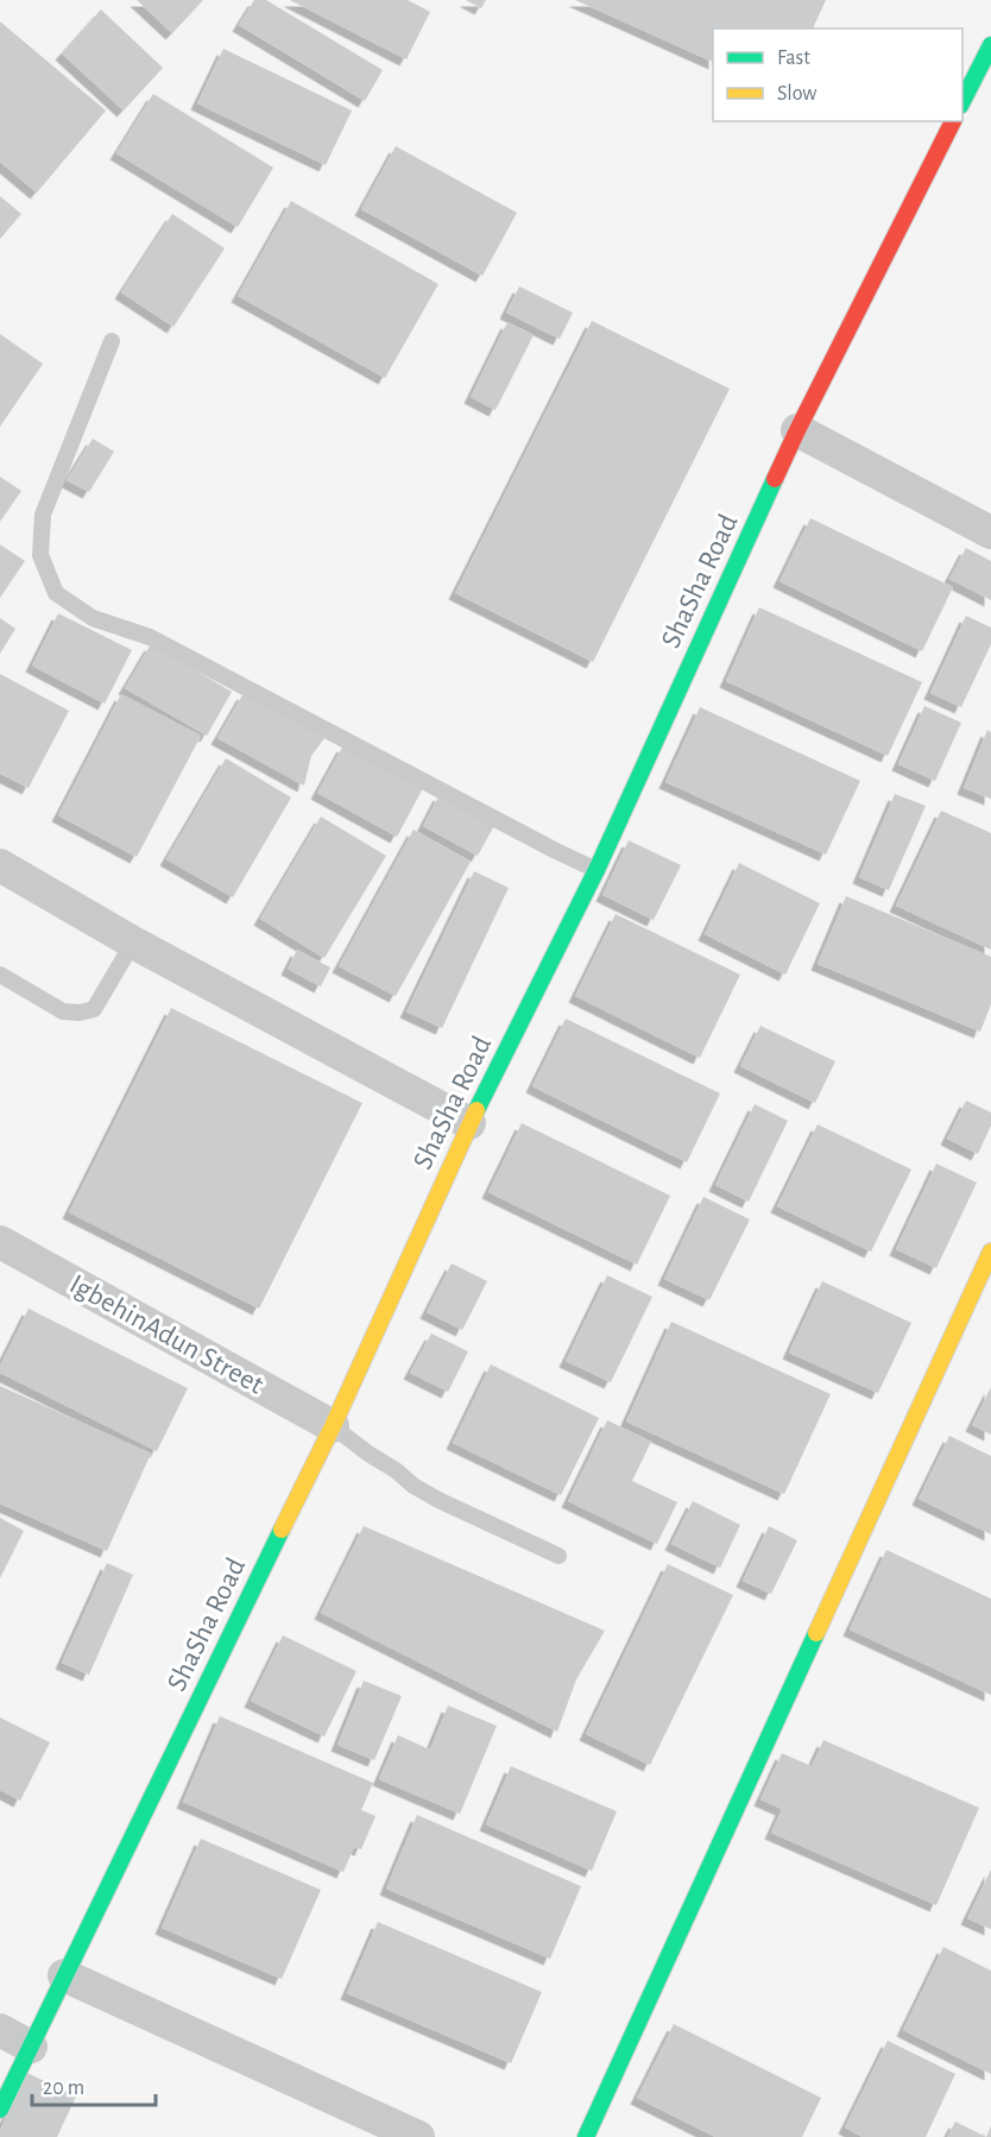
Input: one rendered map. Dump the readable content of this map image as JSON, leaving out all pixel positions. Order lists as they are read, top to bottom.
{
  "streets": {
    "street": ["ShaSha Road", "IgbehinAdun Street"]
  },
  "crossings": [
    ["ShaSha Road", "IgbehinAdun Street"]
  ],
  "legend": ["Fast", "Slow"],
  "scale_bar": "20 m"
}
